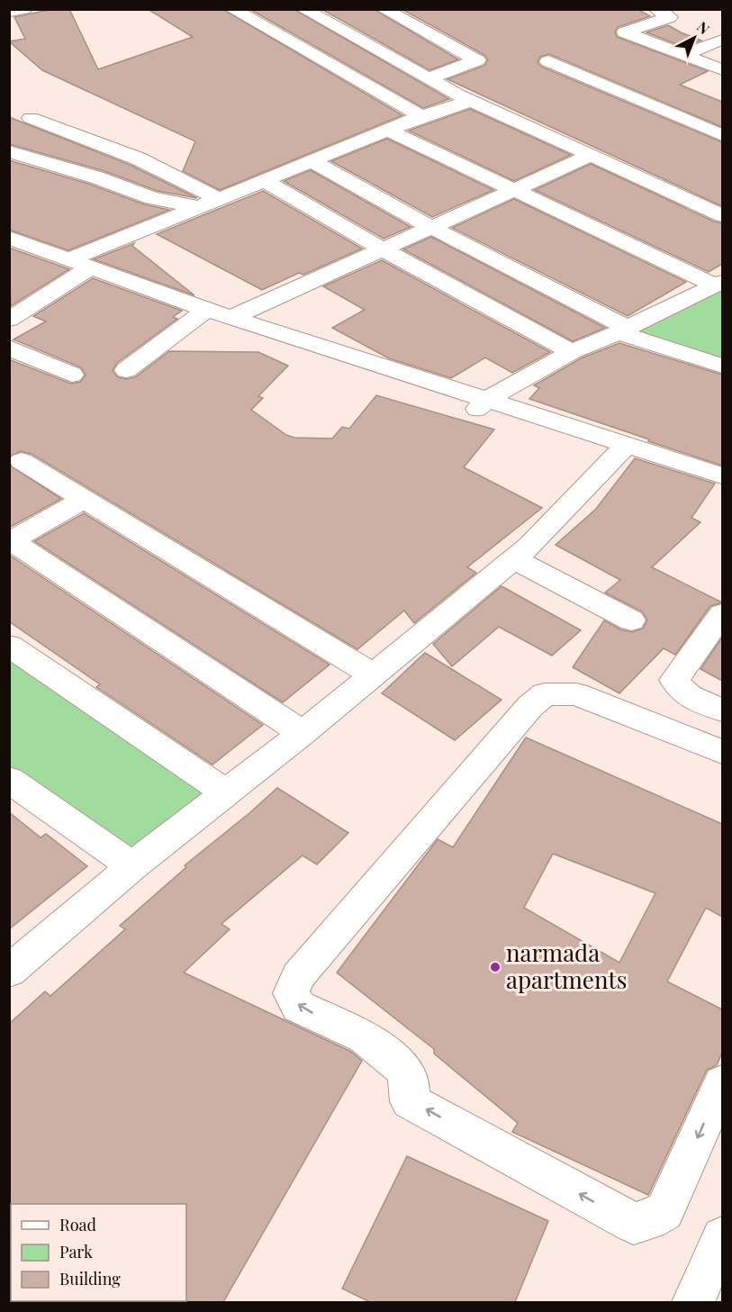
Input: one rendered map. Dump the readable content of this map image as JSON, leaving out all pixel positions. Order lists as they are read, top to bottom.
{
  "places": ["narmada apartments"],
  "legend": ["Road", "Park", "Building"],
  "north": "top right"
}
